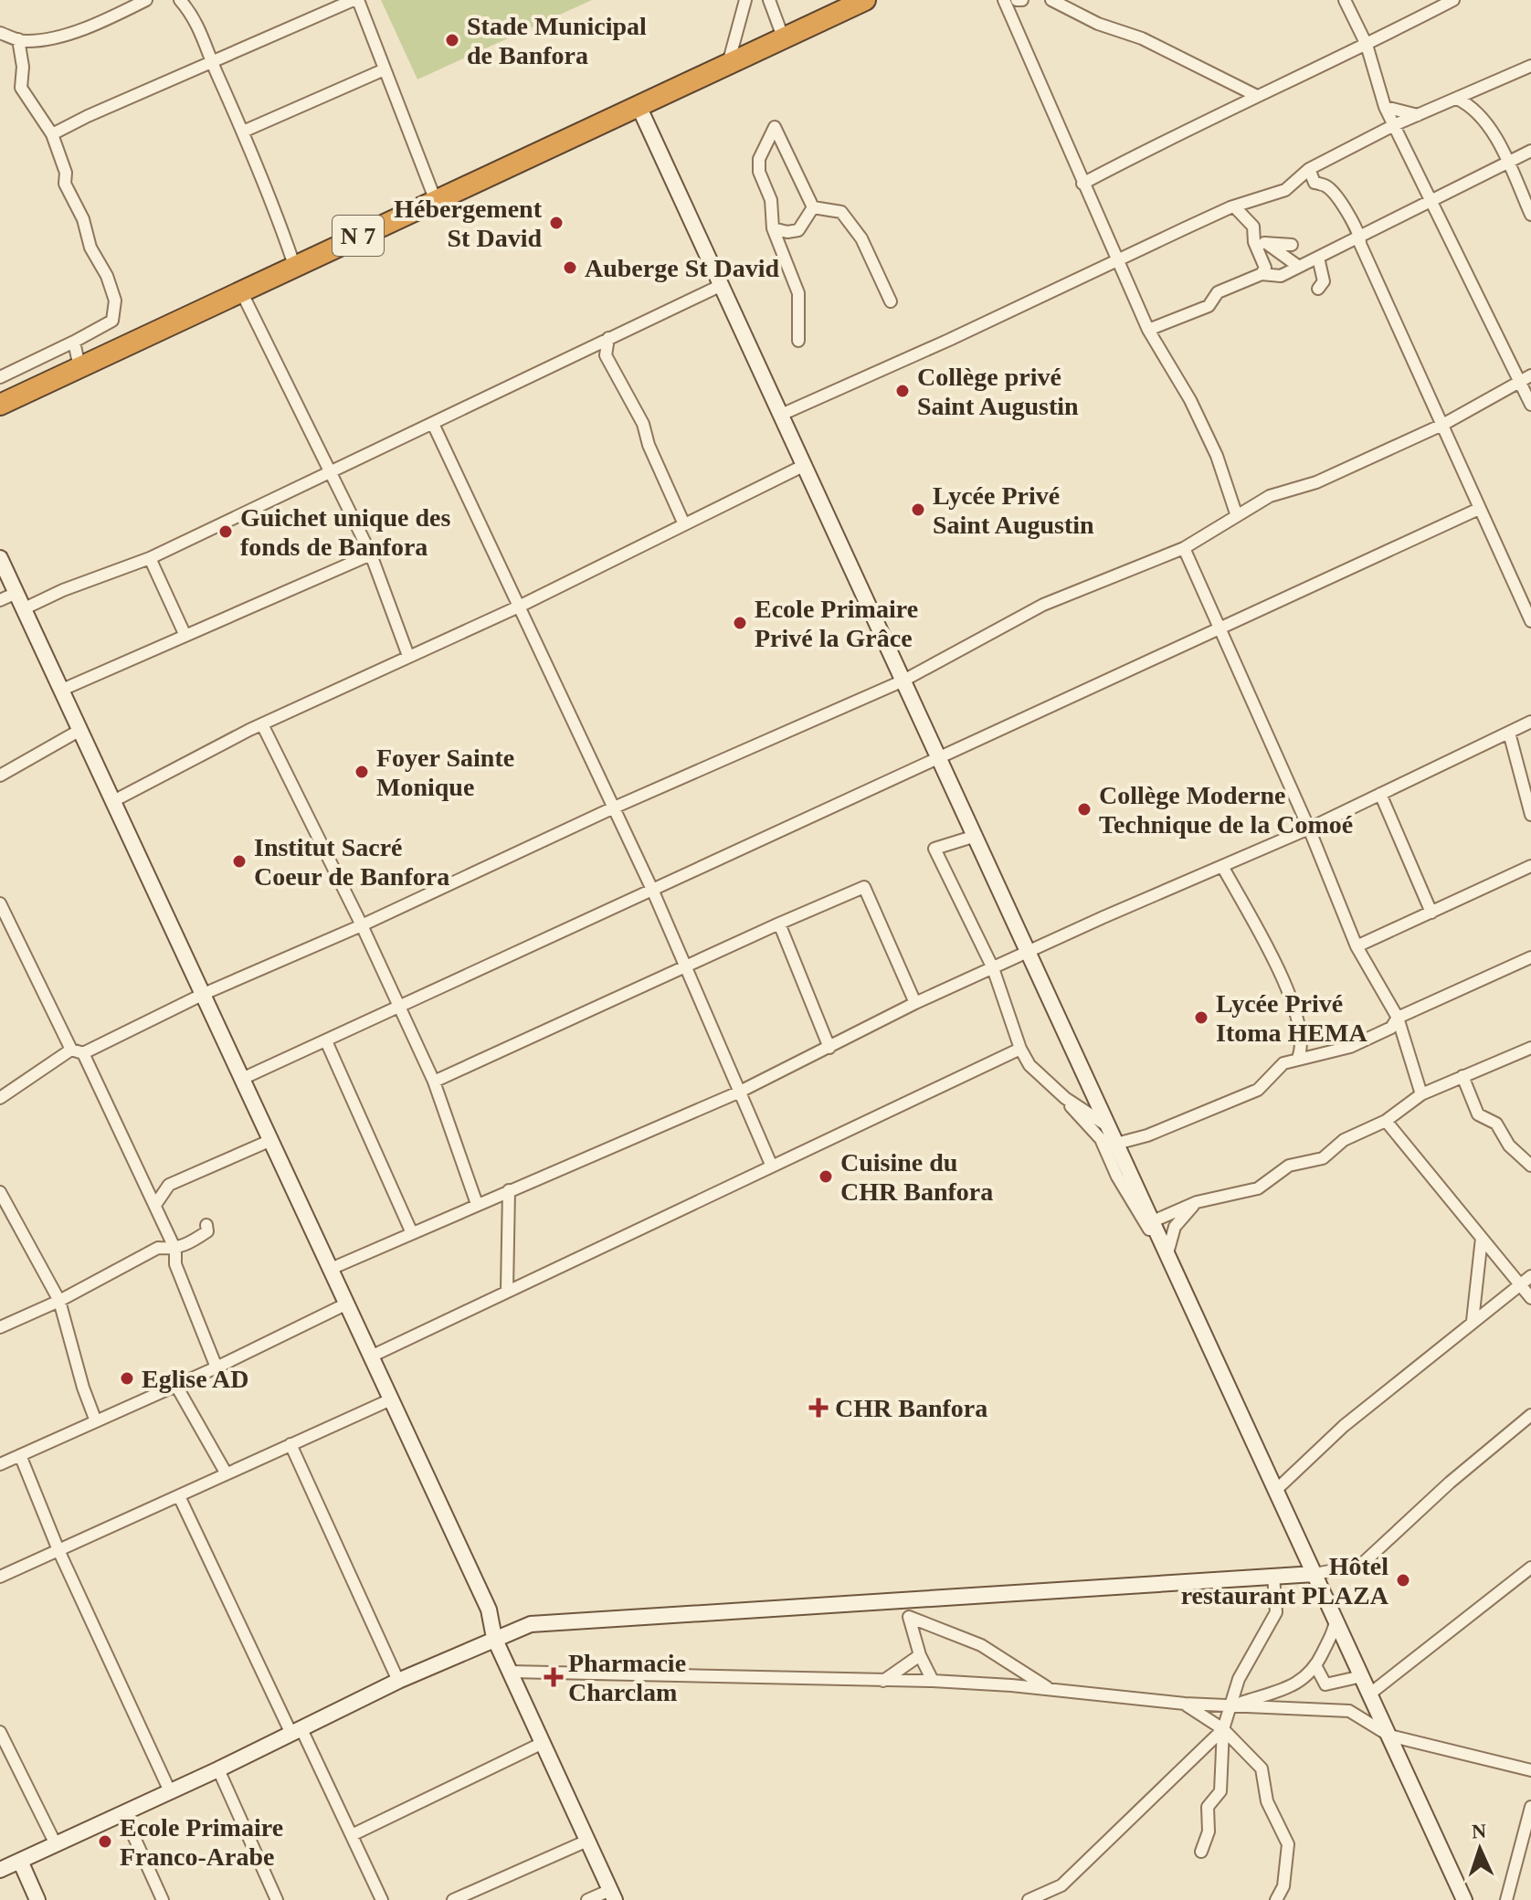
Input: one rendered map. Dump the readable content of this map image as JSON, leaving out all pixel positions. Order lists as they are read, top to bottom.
{
  "streets": {
    "highway": ["N 7"]
  },
  "places": {
    "other": [
      "Stade Municipal de Banfora",
      "Hébergement St David",
      "Auberge St David",
      "Collège privé Saint Augustin",
      "Lycée Privé Saint Augustin",
      "Guichet unique des fonds de Banfora",
      "Ecole Primaire Privé la Grâce",
      "Foyer Sainte Monique",
      "Collège Moderne Technique de la Comoé",
      "Institut Sacré Coeur de Banfora",
      "Lycée Privé Itoma HEMA",
      "Cuisine du CHR Banfora",
      "Eglise AD",
      "Hôtel restaurant PLAZA",
      "Ecole Primaire Franco-Arabe"
    ],
    "health": ["CHR Banfora", "Pharmacie Charclam"]
  },
  "north": "top"
}
